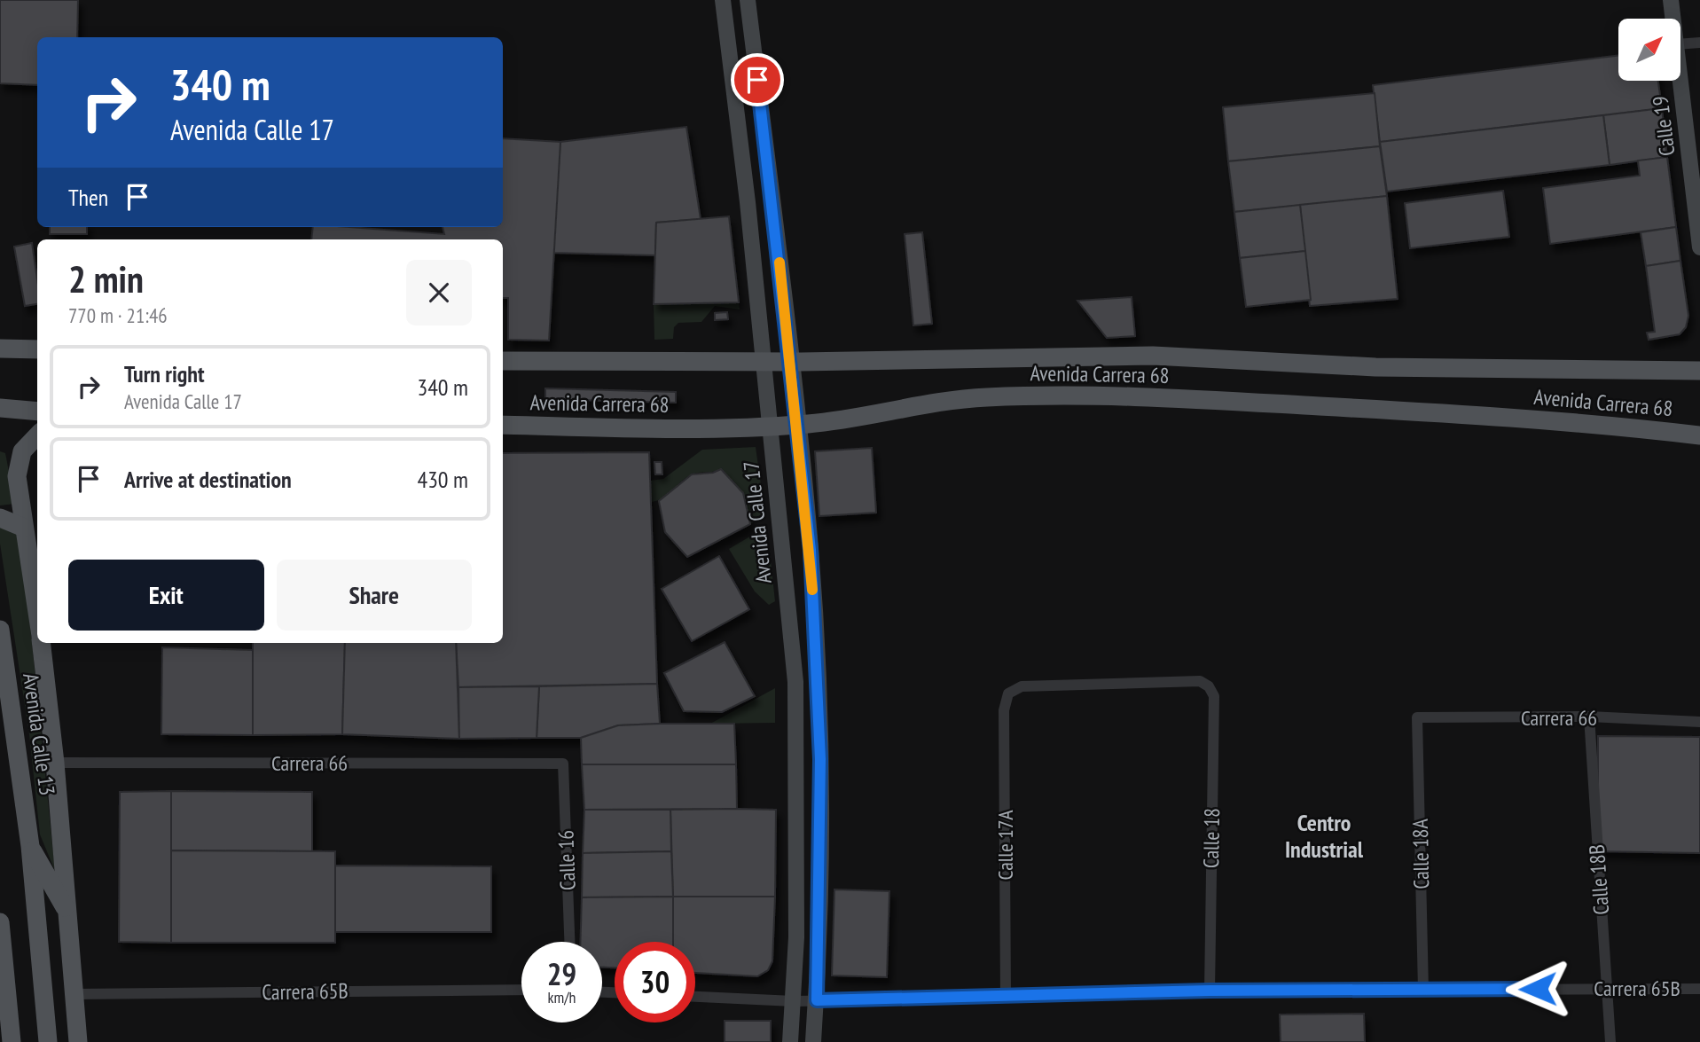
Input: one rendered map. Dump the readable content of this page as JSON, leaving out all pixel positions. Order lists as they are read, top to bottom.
{
  "streets": {
    "main road": ["Avenida Carrera 68", "Avenida Calle 13"],
    "street": [
      "Calle 19",
      "Avenida Calle 17",
      "Carrera 66",
      "Calle 18",
      "Calle 17A",
      "Calle 18A",
      "Calle 16",
      "Calle 18B",
      "Carrera 65B"
    ]
  },
  "crossings": [
    ["Avenida Carrera 68", "Avenida Calle 17"],
    ["Avenida Calle 17", "Carrera 65B"],
    ["Carrera 66", "Calle 18A"],
    ["Carrera 66", "Calle 16"],
    ["Carrera 66", "Calle 18B"],
    ["Avenida Calle 13", "Carrera 65B"],
    ["Calle 18", "Calle 17A"],
    ["Calle 18", "Carrera 65B"],
    ["Calle 17A", "Carrera 65B"],
    ["Calle 18A", "Carrera 65B"],
    ["Calle 18B", "Carrera 65B"]
  ],
  "districts": ["Centro Industrial"],
  "north": "top right",
  "page": {
    "turn": ["340 m", "Avenida Calle 17"],
    "then": "Then",
    "heading": ["2 min", "770 m · 21:46"],
    "list": [
      {
        "name": "Turn right",
        "note": "Avenida Calle 17",
        "value": "340 m"
      },
      {
        "name": "Arrive at destination",
        "value": "430 m"
      }
    ],
    "buttons": ["Exit", "Share"],
    "speed": "29 km/h",
    "limit": "30"
  }
}
